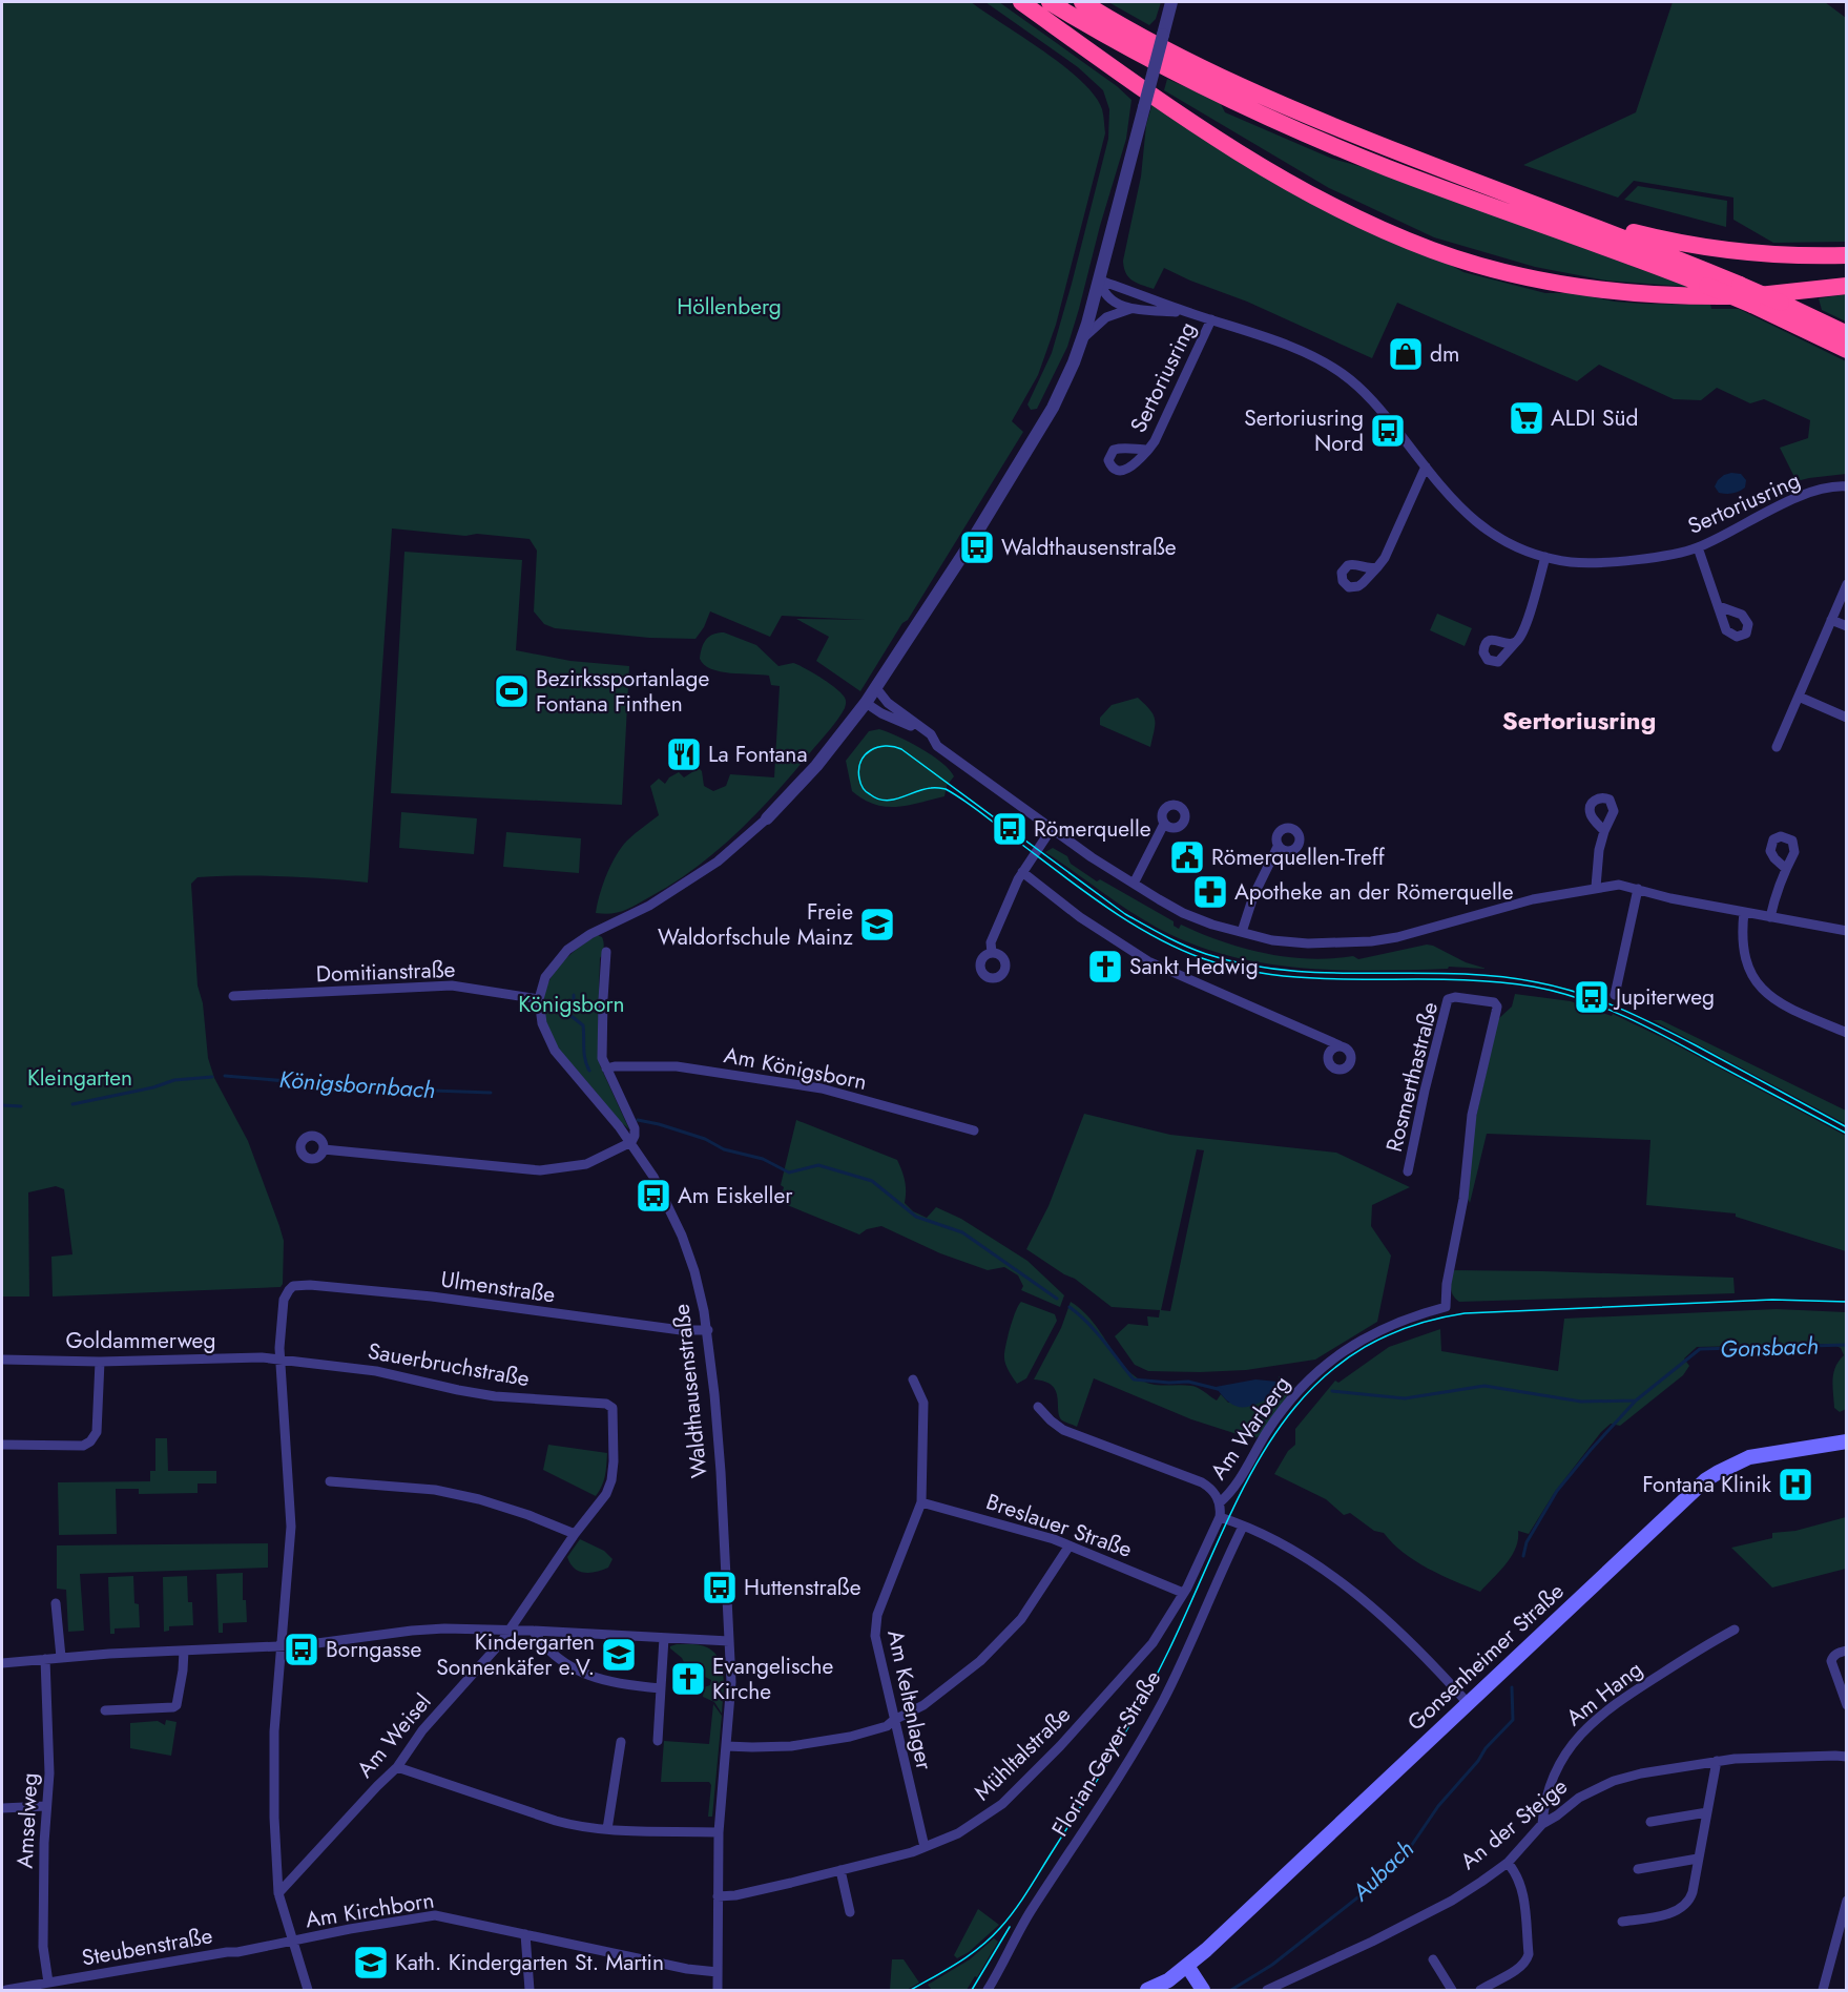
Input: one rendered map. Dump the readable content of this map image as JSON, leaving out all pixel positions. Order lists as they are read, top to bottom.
{
  "streets": {
    "main road": ["Gonsenheimer Straße"],
    "street": [
      "Sertoriusring",
      "Domitianstraße",
      "Am Königsborn",
      "Rosmerthastraße",
      "Ulmenstraße",
      "Goldammerweg",
      "Sauerbruchstraße",
      "Waldthausenstraße",
      "Am Warberg",
      "Breslauer Straße",
      "Am Hang",
      "Am Keltenlager",
      "Am Weisel",
      "Mühltalstraße",
      "Florian-Geyer-Straße",
      "Amselweg",
      "An der Steige",
      "Am Kirchborn",
      "Steubenstraße"
    ]
  },
  "crossings": [
    ["Domitianstraße", "Waldthausenstraße"],
    ["Rosmerthastraße", "Am Warberg"],
    ["Ulmenstraße", "Goldammerweg"],
    ["Ulmenstraße", "Sauerbruchstraße"],
    ["Ulmenstraße", "Waldthausenstraße"],
    ["Goldammerweg", "Sauerbruchstraße"],
    ["Sauerbruchstraße", "Am Weisel"],
    ["Waldthausenstraße", "Mühltalstraße"],
    ["Waldthausenstraße", "Am Kirchborn"],
    ["Breslauer Straße", "Am Keltenlager"],
    ["Breslauer Straße", "Mühltalstraße"],
    ["Am Hang", "An der Steige"],
    ["Am Keltenlager", "Mühltalstraße"],
    ["Amselweg", "Steubenstraße"],
    ["Am Kirchborn", "Steubenstraße"]
  ],
  "districts": ["Sertoriusring"],
  "water": ["Königsbornbach", "Gonsbach", "Aubach"],
  "parks": ["Höllenberg", "Königsborn", "Kleingarten"],
  "places": {
    "shop": ["dm"],
    "supermarket": ["ALDI Süd"],
    "bus stop": [
      "Sertoriusring Nord",
      "Waldthausenstraße",
      "Römerquelle",
      "Jupiterweg",
      "Am Eiskeller",
      "Huttenstraße",
      "Borngasse"
    ],
    "sports": ["Bezirkssportanlage Fontana Finthen"],
    "restaurant": ["La Fontana"],
    "public building": ["Römerquellen-Treff"],
    "pharmacy": ["Apotheke an der Römerquelle"],
    "school or university": ["Freie Waldorfschule Mainz", "Kindergarten Sonnenkäfer e.V.", "Kath. Kindergarten St. Martin"],
    "church": ["Sankt Hedwig", "Evangelische Kirche"],
    "hospital": ["Fontana Klinik"]
  }
}
